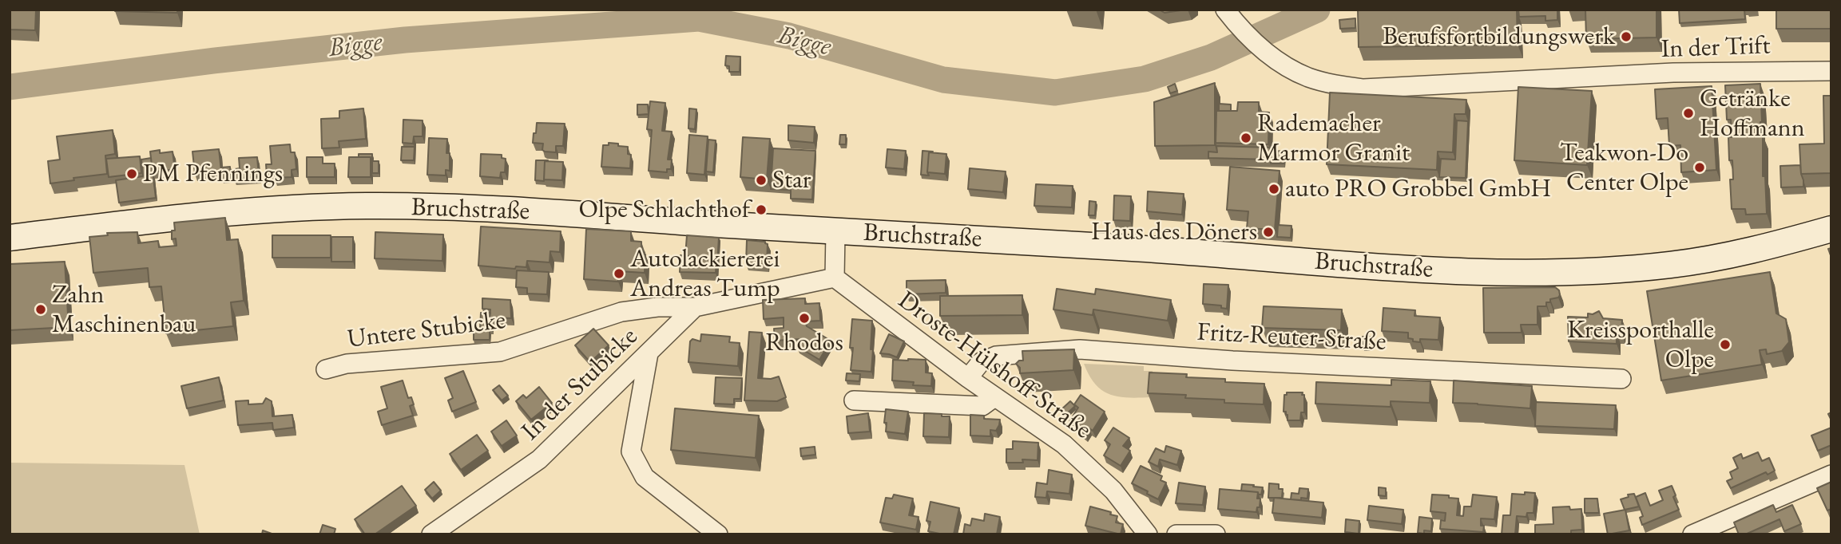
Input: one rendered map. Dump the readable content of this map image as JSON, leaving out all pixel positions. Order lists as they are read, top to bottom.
{
  "streets": {
    "main road": ["Bruchstraße"],
    "street": [
      "In der Trift",
      "Untere Stubicke",
      "Fritz-Reuter-Straße",
      "Droste-Hülshoff-Straße",
      "In der Stubicke"
    ]
  },
  "crossings": [
    ["Untere Stubicke", "In der Stubicke"],
    ["Fritz-Reuter-Straße", "Droste-Hülshoff-Straße"]
  ],
  "water": ["Bigge"],
  "places": [
    "Berufsfortbildungswerk",
    "Getränke Hoffmann",
    "Rademacher Marmor Granit",
    "Teakwon-Do Center Olpe",
    "PM Pfennings",
    "Star",
    "auto PRO Grobbel GmbH",
    "Olpe Schlachthof",
    "Haus des Döners",
    "Autolackiererei Andreas Tump",
    "Zahn Maschinenbau",
    "Rhodos",
    "Kreissporthalle Olpe"
  ]
}
